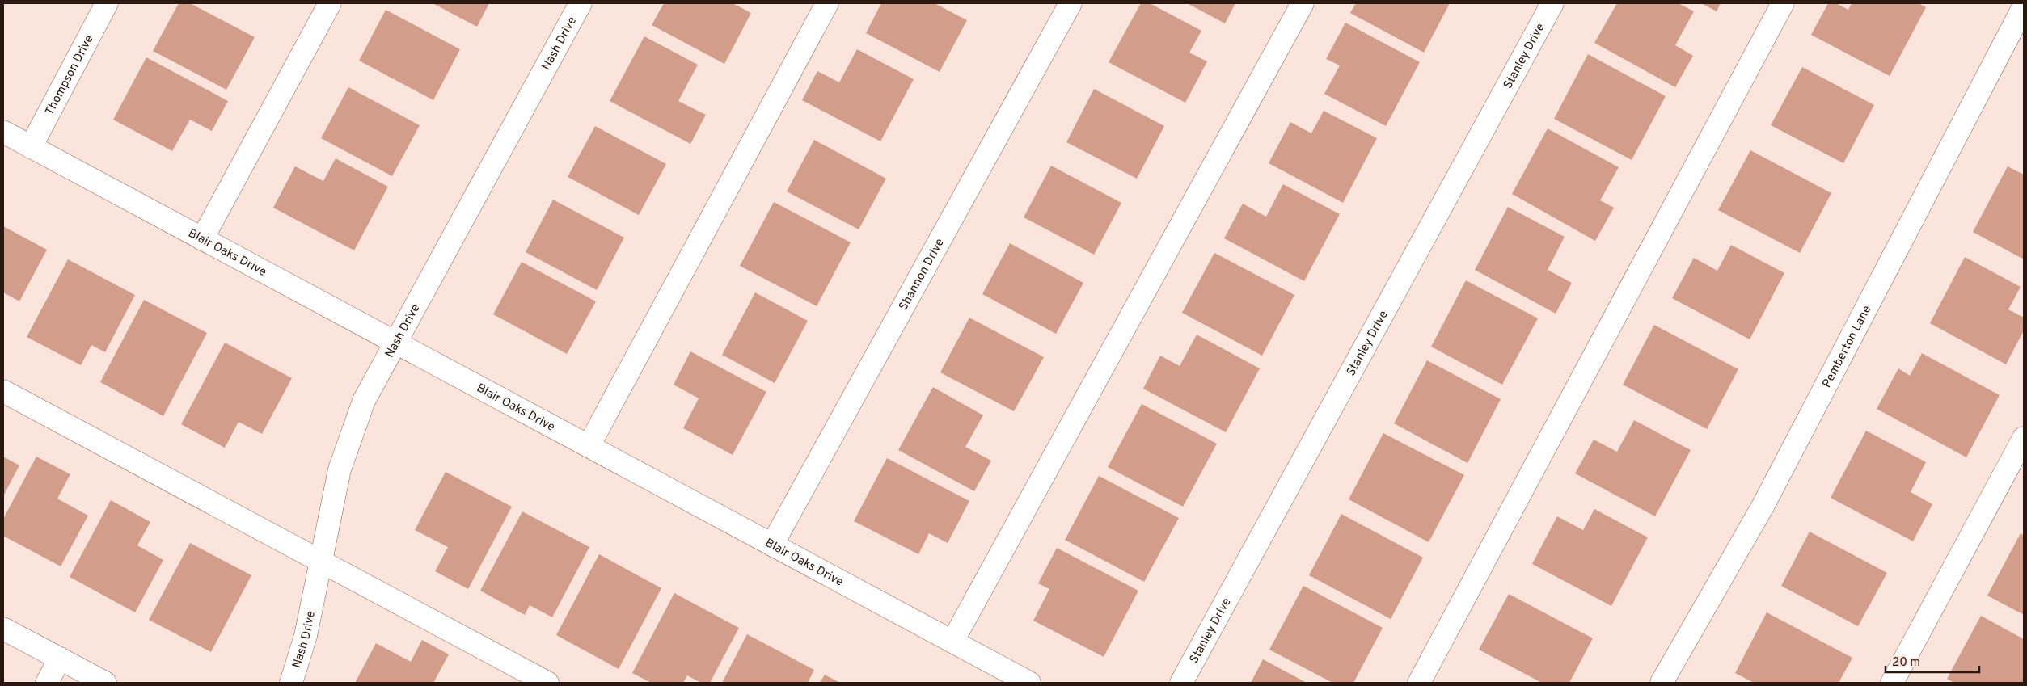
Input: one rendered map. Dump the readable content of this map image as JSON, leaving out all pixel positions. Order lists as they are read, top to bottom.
{
  "streets": {
    "street": [
      "Nash Drive",
      "Stanley Drive",
      "Thompson Drive",
      "Blair Oaks Drive",
      "Shannon Drive",
      "Pemberton Lane"
    ]
  },
  "crossings": [
    ["Nash Drive", "Blair Oaks Drive"],
    ["Thompson Drive", "Blair Oaks Drive"],
    ["Blair Oaks Drive", "Shannon Drive"]
  ],
  "scale_bar": "20 m"
}
